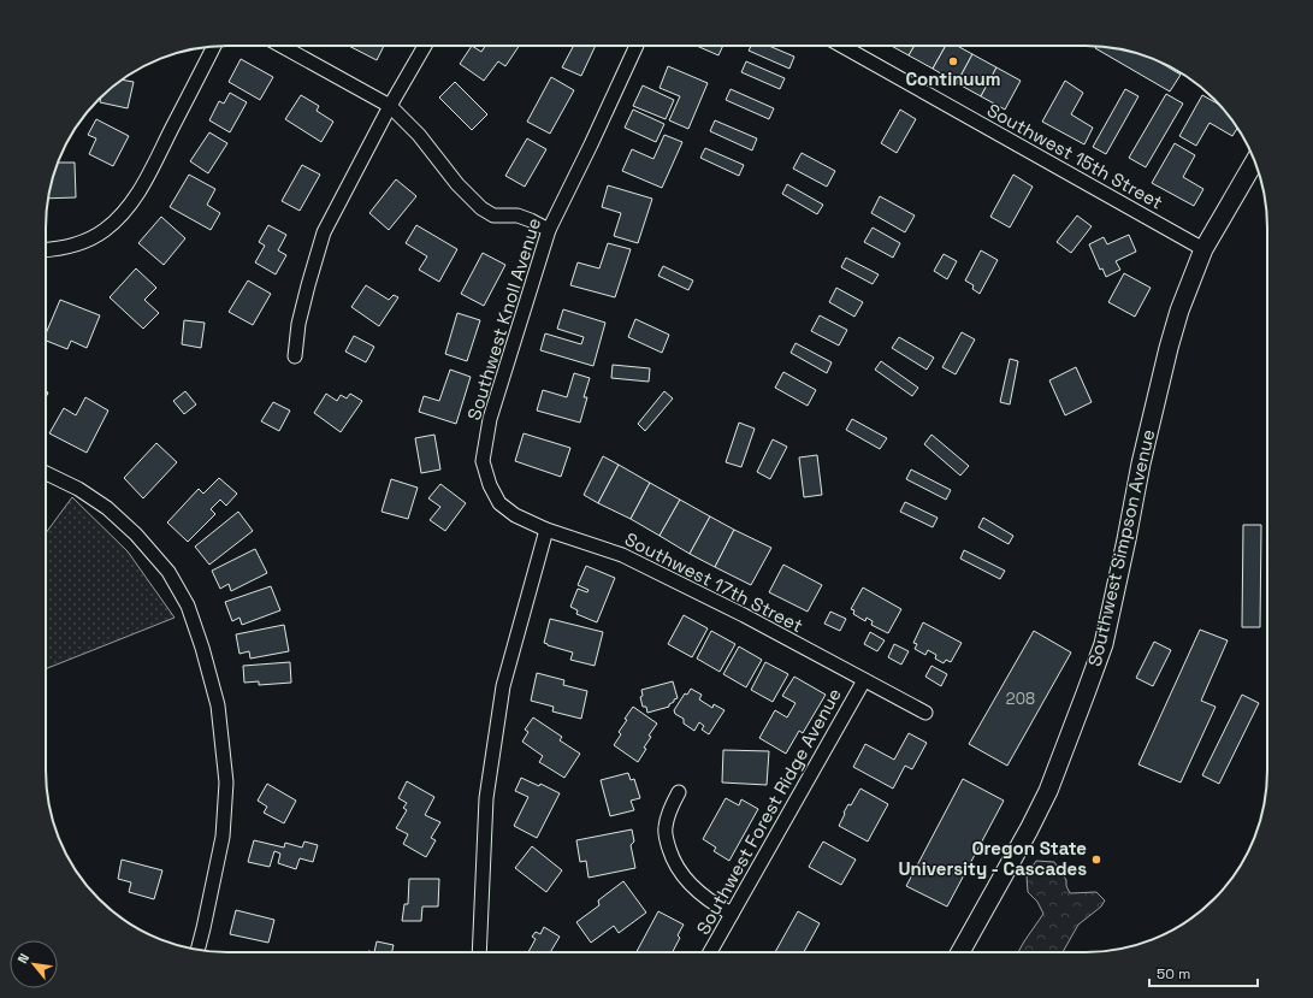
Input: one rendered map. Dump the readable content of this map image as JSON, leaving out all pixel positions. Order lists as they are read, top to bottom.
{
  "streets": {
    "street": [
      "Southwest 15th Street",
      "Southwest Knoll Avenue",
      "Southwest Simpson Avenue",
      "Southwest 17th Street",
      "Southwest Forest Ridge Avenue"
    ]
  },
  "crossings": [
    ["Southwest 15th Street", "Southwest Simpson Avenue"],
    ["Southwest Knoll Avenue", "Southwest 17th Street"],
    ["Southwest 17th Street", "Southwest Forest Ridge Avenue"]
  ],
  "places": ["Continuum", "Oregon State University - Cascades"],
  "house_numbers": ["208"],
  "scale_bar": "50 m",
  "north": "top left"
}
